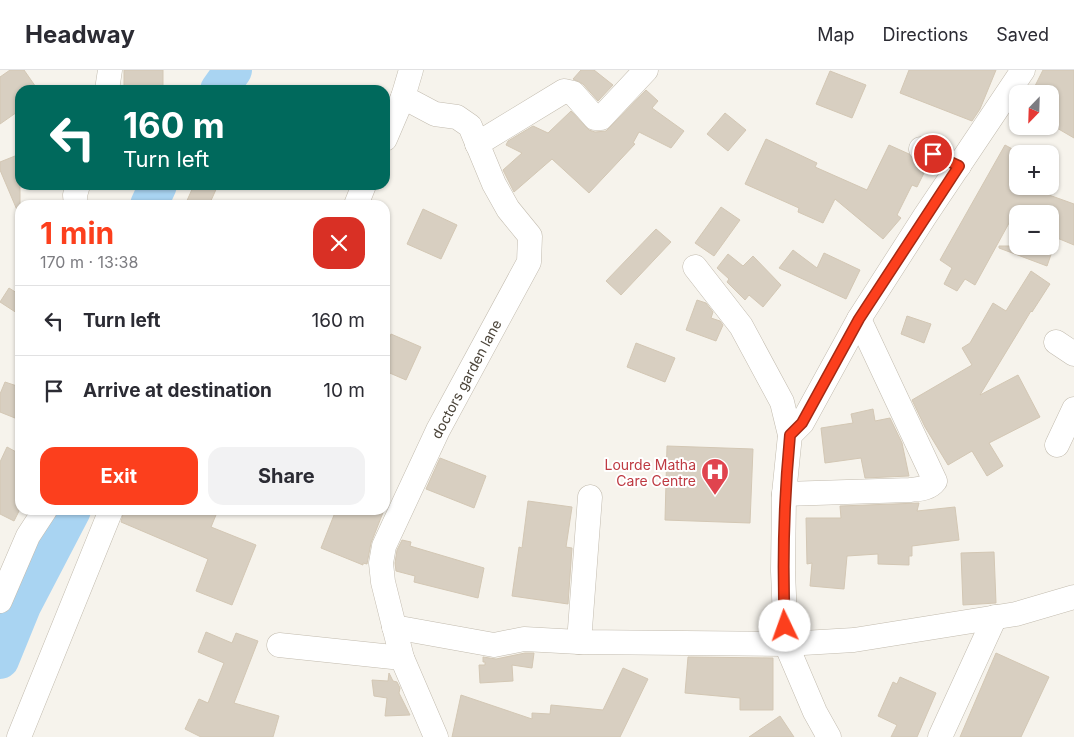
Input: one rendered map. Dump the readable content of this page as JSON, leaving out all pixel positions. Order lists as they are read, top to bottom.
{
  "streets": {
    "street": ["doctors garden lane"]
  },
  "places": {
    "hospital": ["Lourde Matha Care Centre"]
  },
  "north": "bottom left",
  "page": {
    "header": "Headway",
    "nav": ["Map", "Directions", "Saved"],
    "map_buttons": ["+", "−"],
    "turn": ["160 m", "Turn left"],
    "heading": ["1 min", "170 m · 13:38"],
    "list": [
      {
        "name": "Turn left",
        "value": "160 m"
      },
      {
        "name": "Arrive at destination",
        "value": "10 m"
      }
    ],
    "buttons": ["Exit", "Share"]
  }
}
